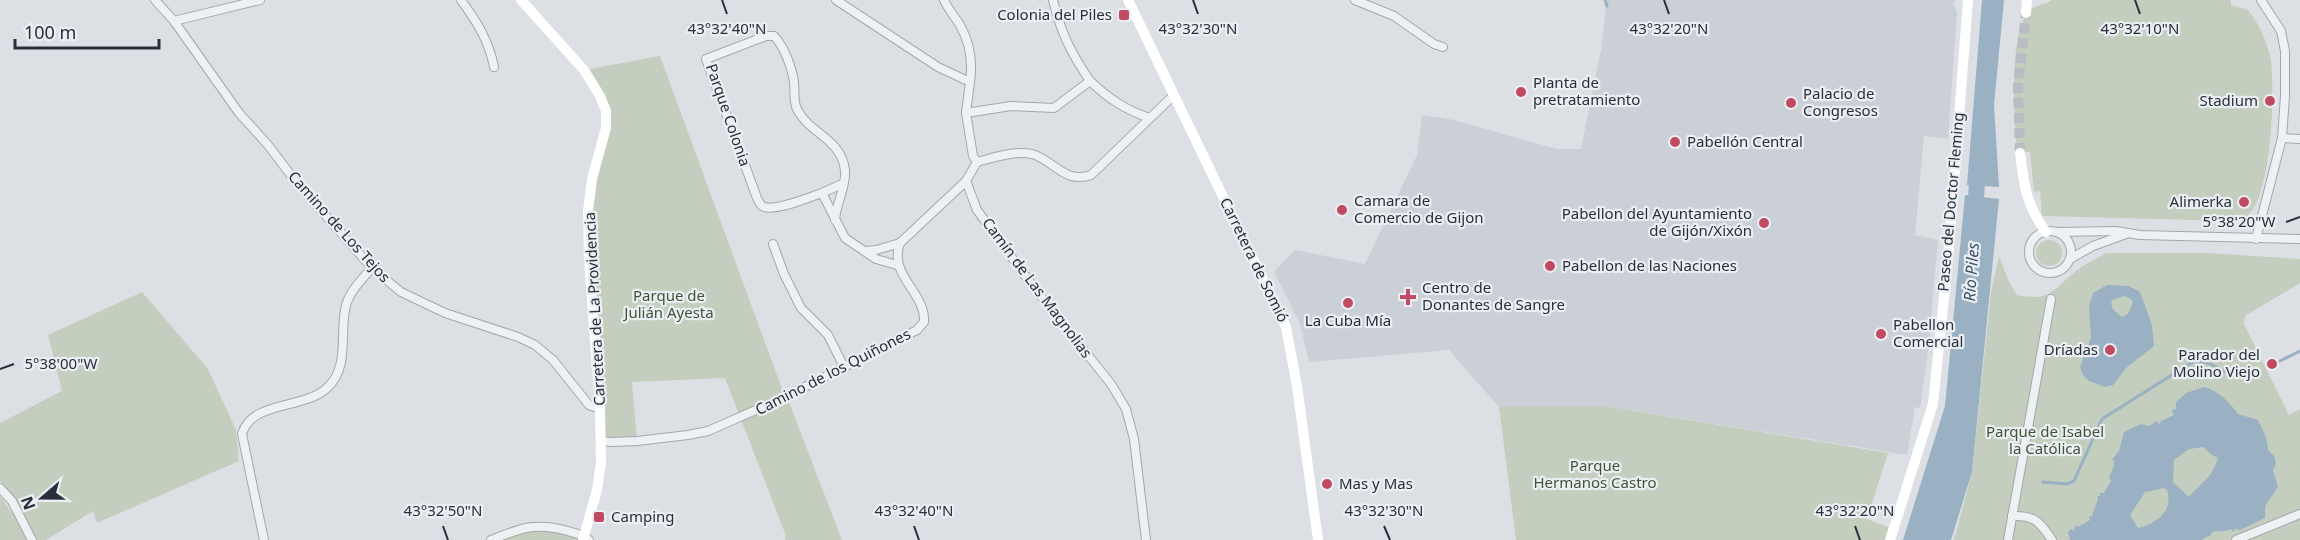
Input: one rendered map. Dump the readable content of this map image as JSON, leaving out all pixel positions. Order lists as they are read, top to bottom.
{
  "streets": {
    "street": [
      "Parque Colonia",
      "Paseo del Doctor Fleming",
      "Camino de Los Tejos",
      "Carretera de Somió",
      "Camín de Las Magnolias",
      "Carretera de La Providencia",
      "Camino de los Quiñones"
    ]
  },
  "crossings": [
    ["Camino de Los Tejos", "Carretera de La Providencia"],
    ["Carretera de La Providencia", "Camino de los Quiñones"]
  ],
  "water": ["Río Piles"],
  "parks": ["Parque de Julián Ayesta", "Parque de Isabel la Católica", "Parque Hermanos Castro"],
  "places": {
    "transit": ["Colonia del Piles", "Camping"],
    "other": [
      "Planta de pretratamiento",
      "Stadium",
      "Palacio de Congresos",
      "Pabellón Central",
      "Alimerka",
      "Camara de Comercio de Gijon",
      "Pabellon del Ayuntamiento de Gijón/Xixón",
      "Pabellon de las Naciones",
      "La Cuba Mía",
      "Pabellon Comercial",
      "Dríadas",
      "Parador del Molino Viejo",
      "Mas y Mas"
    ],
    "health": ["Centro de Donantes de Sangre"]
  },
  "scale_bar": "100 m",
  "north": "left",
  "coordinates": [
    "43°32'40\"N",
    "43°32'20\"N",
    "43°32'10\"N",
    "43°32'30\"N",
    "5°38'20\"W",
    "5°38'00\"W",
    "43°32'50\"N"
  ]
}
